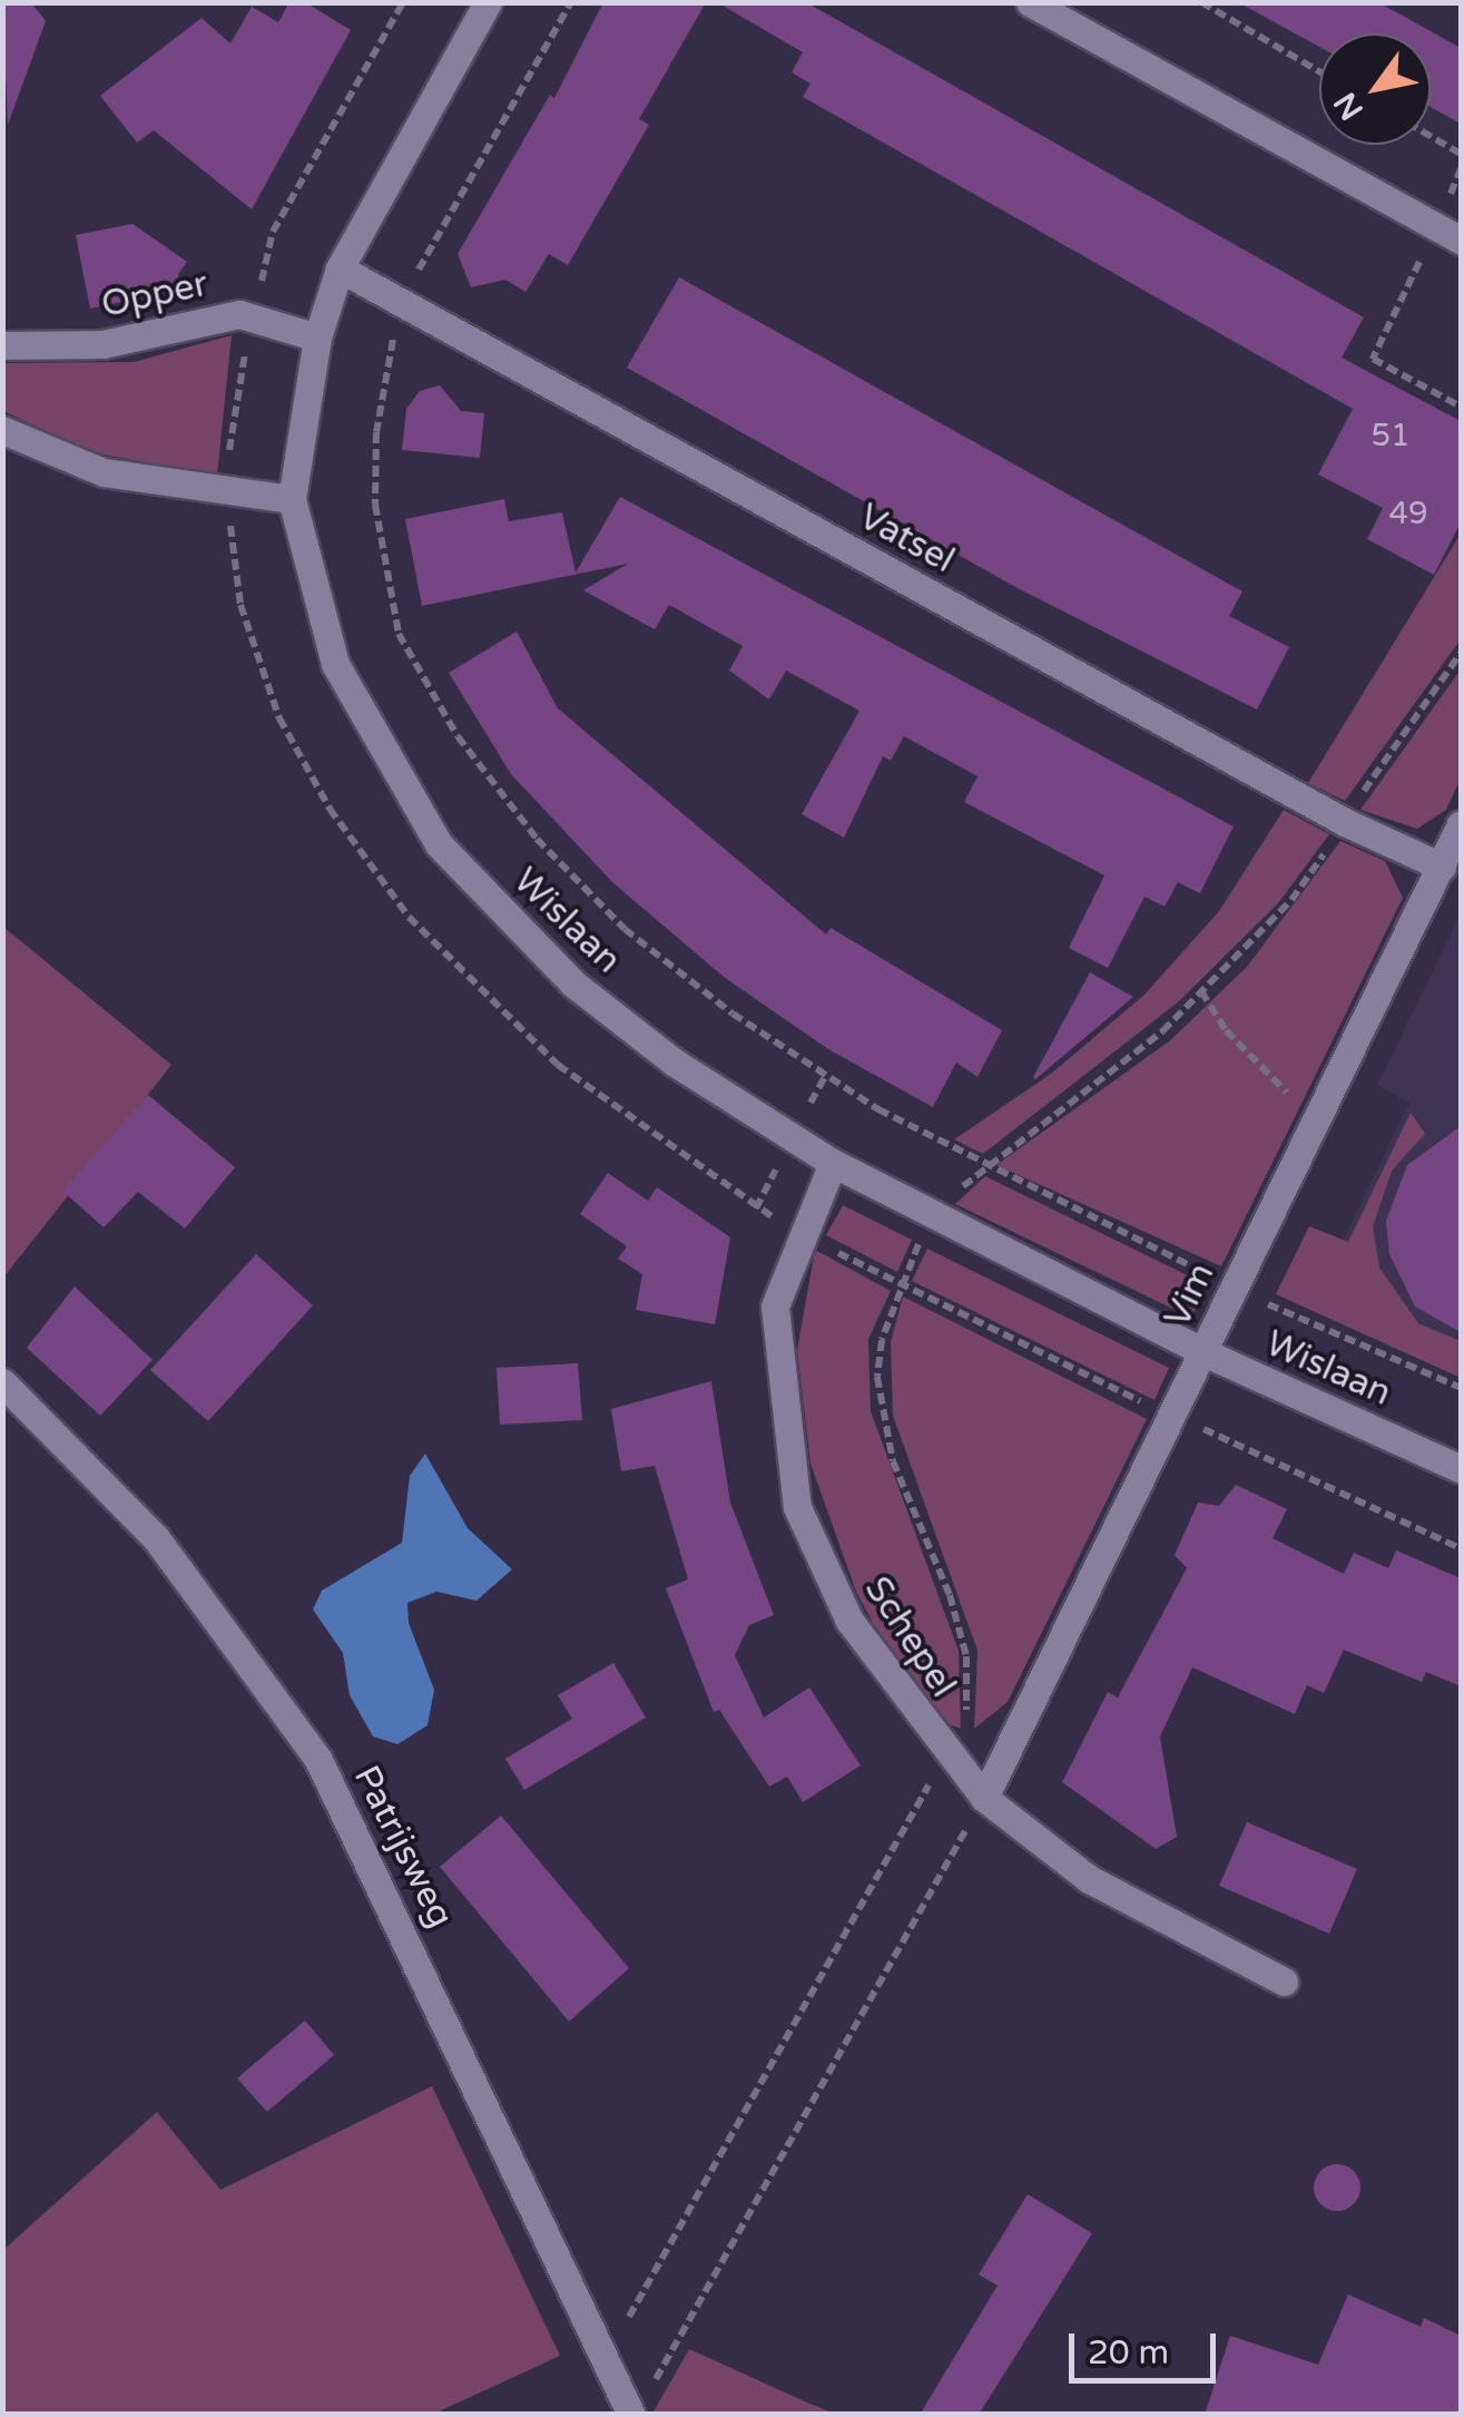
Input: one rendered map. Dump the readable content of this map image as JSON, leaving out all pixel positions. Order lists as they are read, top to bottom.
{
  "streets": {
    "street": [
      "Opper",
      "Vatsel",
      "Wislaan",
      "Vim",
      "Schepel",
      "Patrijsweg"
    ]
  },
  "crossings": [
    ["Opper", "Wislaan"],
    ["Vatsel", "Wislaan"],
    ["Vatsel", "Vim"],
    ["Wislaan", "Vim"],
    ["Wislaan", "Schepel"],
    ["Vim", "Schepel"]
  ],
  "house_numbers": ["51", "49"],
  "scale_bar": "20 m",
  "north": "bottom left"
}
